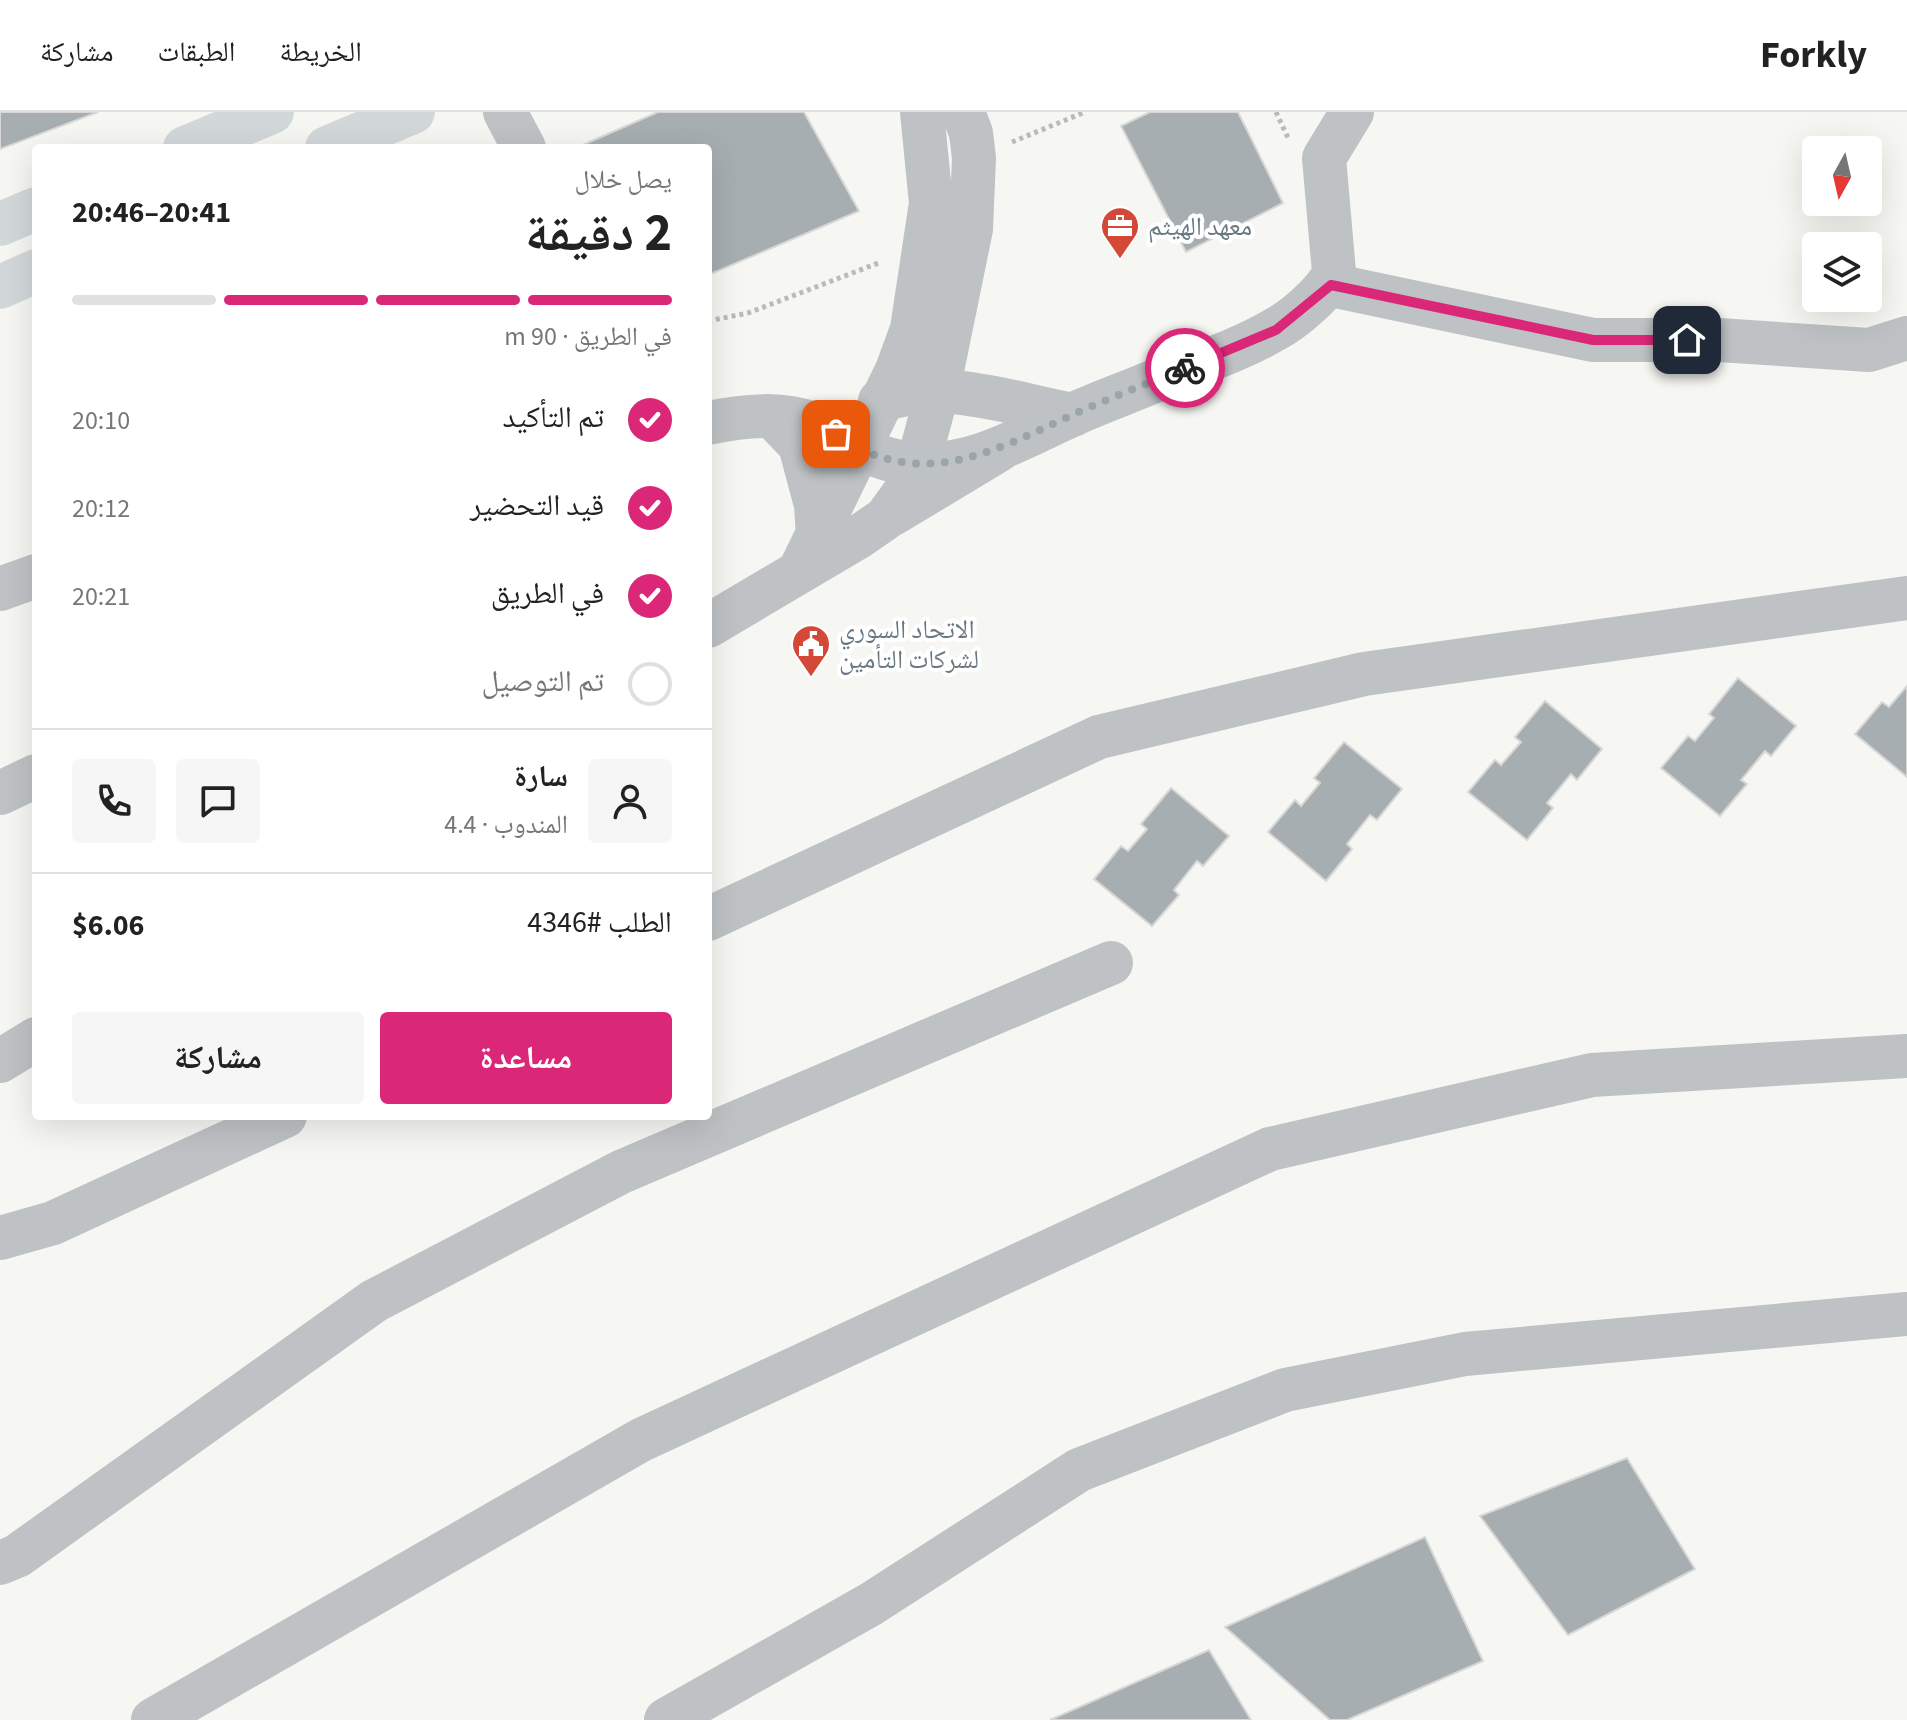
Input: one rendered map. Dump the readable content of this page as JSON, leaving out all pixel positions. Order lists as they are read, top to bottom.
{
  "places": {
    "office": ["معهد الهيثم"],
    "public building": ["الاتحاد السوري لشركات التأمين"]
  },
  "north": "bottom",
  "page": {
    "header": "Forkly",
    "nav": ["الخريطة", "الطبقات", "مشاركة"],
    "heading": ["2 دقيقة", "يصل خلال", "20:41–20:46"],
    "panel": [
      "سارة",
      "المندوب · 4.4",
      "الطلب #4346",
      "$6.06"
    ],
    "bar": "في الطريق · 90 m",
    "list": [
      ["تم التأكيد", "20:10"],
      ["قيد التحضير", "20:12"],
      ["في الطريق", "20:21"],
      "تم التوصيل"
    ],
    "buttons": ["مساعدة", "مشاركة"]
  }
}
